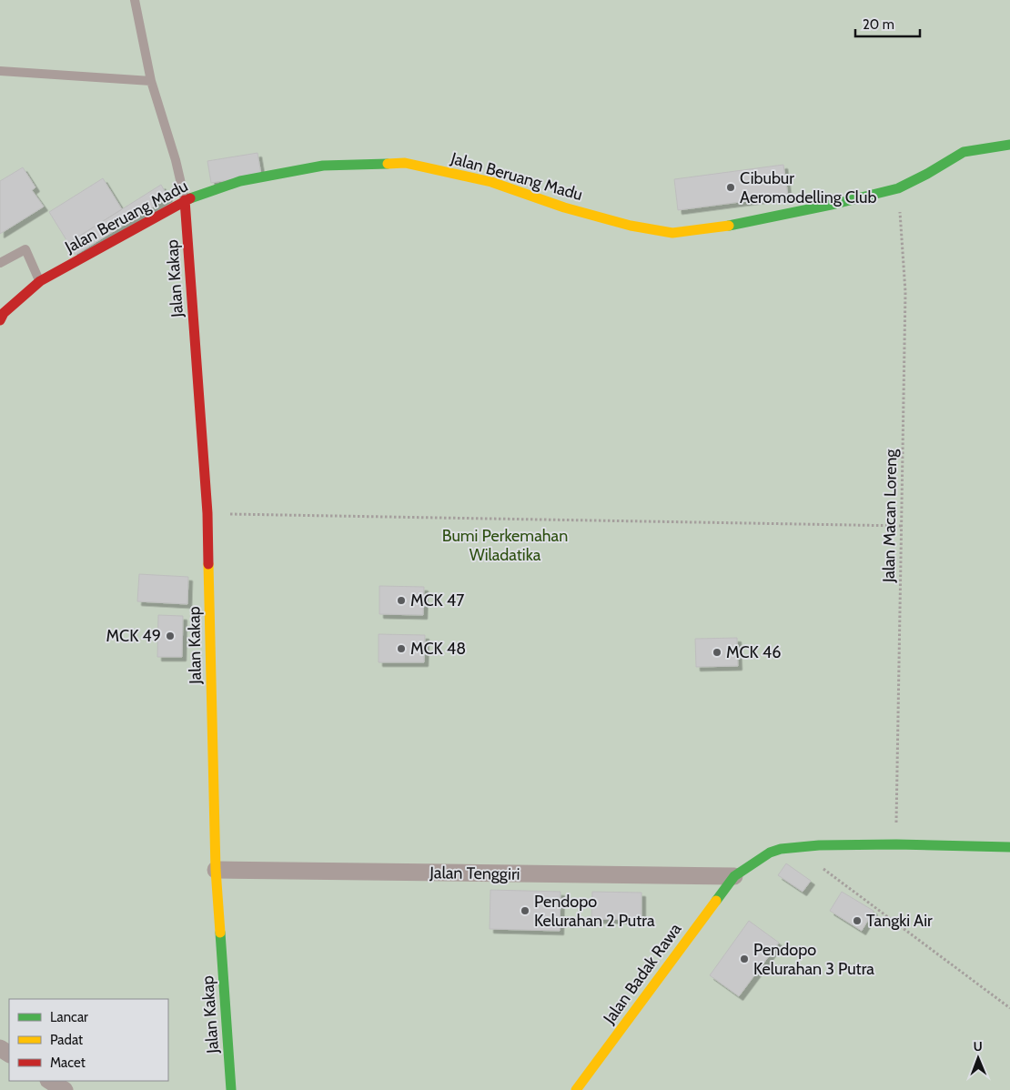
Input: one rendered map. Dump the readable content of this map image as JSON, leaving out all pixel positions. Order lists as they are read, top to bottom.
{
  "streets": {
    "street": [
      "Jalan Beruang Madu",
      "Jalan Kakap",
      "Jalan Tenggiri",
      "Jalan Badak Rawa"
    ],
    "path": ["Jalan Macan Loreng"]
  },
  "crossings": [
    ["Jalan Beruang Madu", "Jalan Kakap"],
    ["Jalan Beruang Madu", "Jalan Macan Loreng"],
    ["Jalan Kakap", "Jalan Tenggiri"],
    ["Jalan Tenggiri", "Jalan Badak Rawa"]
  ],
  "parks": ["Bumi Perkemahan Wiladatika"],
  "places": [
    "Cibubur Aeromodelling Club",
    "MCK 47",
    "MCK 49",
    "MCK 48",
    "MCK 46",
    "Pendopo Kelurahan 2 Putra",
    "Tangki Air",
    "Pendopo Kelurahan 3 Putra"
  ],
  "legend": ["Lancar", "Padat", "Macet"],
  "scale_bar": "20 m",
  "north": "top"
}
